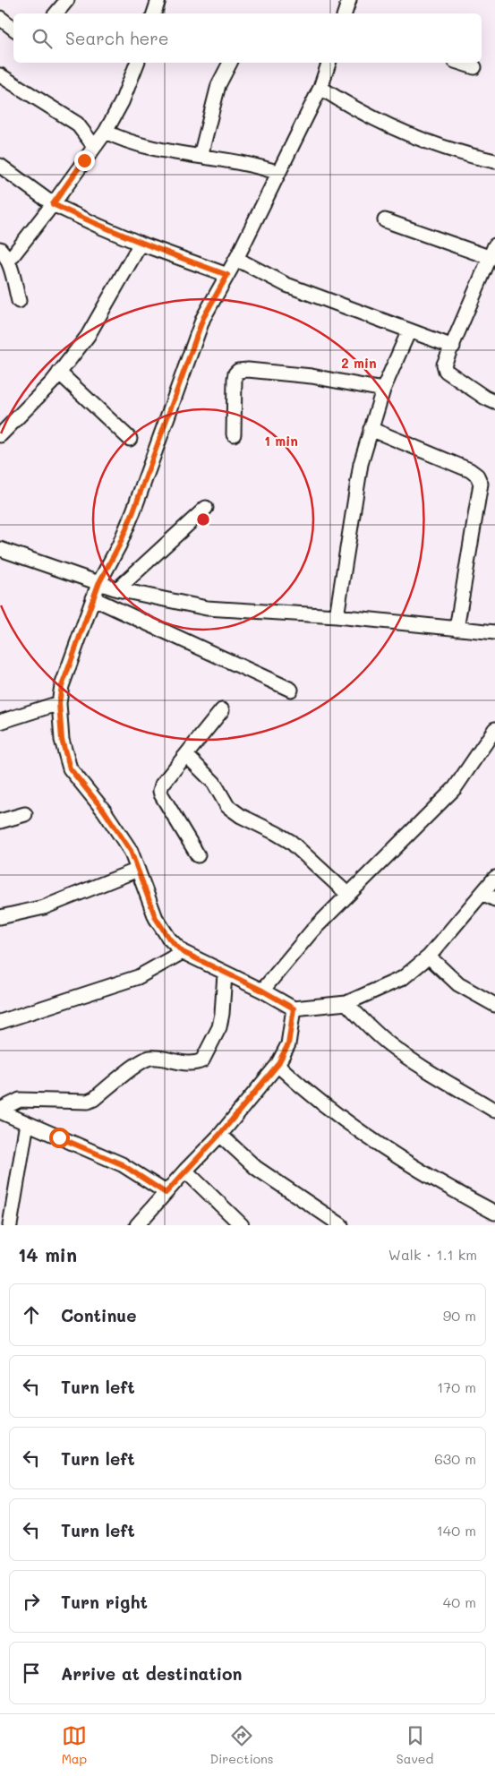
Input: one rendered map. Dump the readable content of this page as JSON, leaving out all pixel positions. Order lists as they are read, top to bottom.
{
  "page": {
    "search": "Search here",
    "heading": ["14 min", "Walk · 1.1 km"],
    "list": [
      ["Continue", "90 m"],
      ["Turn left", "170 m"],
      ["Turn left", "630 m"],
      ["Turn left", "140 m"],
      ["Turn right", "40 m"],
      "Arrive at destination"
    ],
    "nav": ["Map", "Directions", "Saved"]
  },
  "rings": ["2 min", "1 min"]
}
